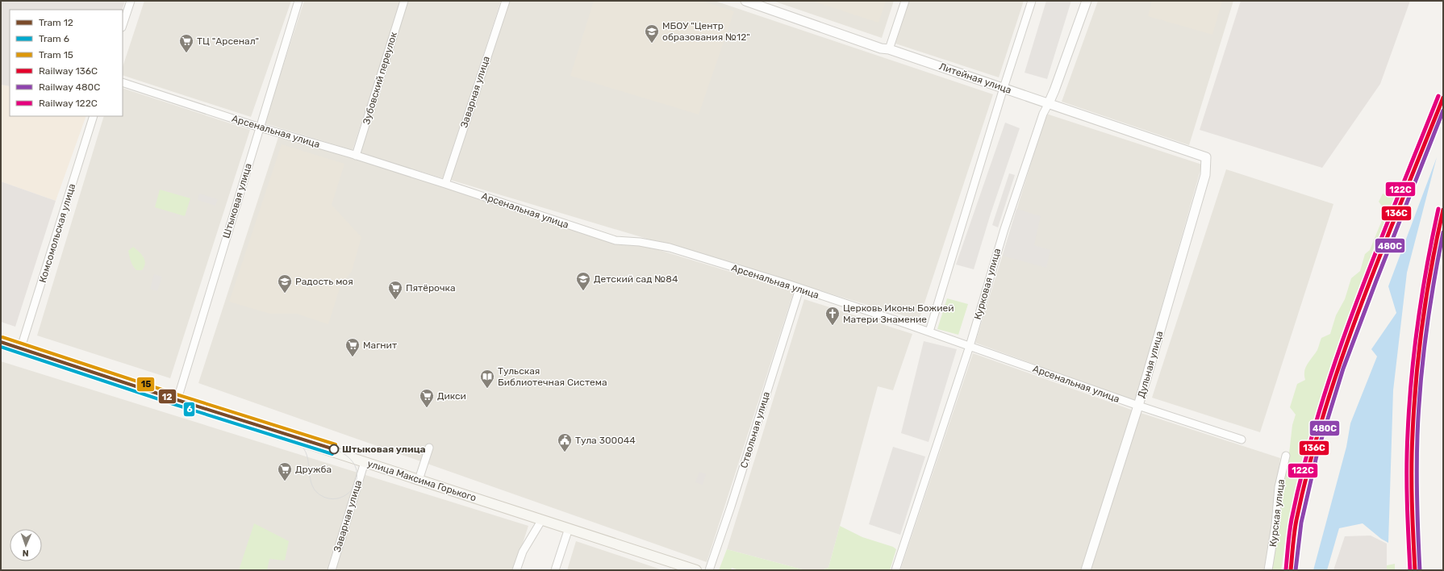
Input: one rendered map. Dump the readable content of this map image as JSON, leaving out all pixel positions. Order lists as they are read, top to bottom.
{
  "streets": {
    "main road": ["улица Максима Горького"],
    "street": [
      "Зубовский переулок",
      "Литейная улица",
      "Заварная улица",
      "Арсенальная улица",
      "Штыковая улица",
      "Комсомольская улица",
      "Курковая улица",
      "Дульная улица",
      "Ствольная улица",
      "Курская улица"
    ]
  },
  "crossings": [
    ["Зубовский переулок", "Арсенальная улица"],
    ["Литейная улица", "Курковая улица"],
    ["Литейная улица", "Дульная улица"],
    ["Заварная улица", "Арсенальная улица"],
    ["Заварная улица", "улица Максима Горького"],
    ["Арсенальная улица", "Штыковая улица"],
    ["Арсенальная улица", "Курковая улица"],
    ["Арсенальная улица", "Дульная улица"],
    ["Арсенальная улица", "Ствольная улица"],
    ["Штыковая улица", "улица Максима Горького"],
    ["Комсомольская улица", "улица Максима Горького"]
  ],
  "places": {
    "school or university": ["МБОУ \"Центр образования №12\"", "Детский сад №84", "Радость моя"],
    "supermarket": [
      "ТЦ \"Арсенал\"",
      "Пятёрочка",
      "Магнит",
      "Дикси",
      "Дружба"
    ],
    "church": ["Церковь Иконы Божией Матери Знамение"],
    "library": ["Тульская Библиотечная Система"],
    "other": ["Штыковая улица"],
    "public building": ["Тула 300044"]
  },
  "lines": [
    "rail line 122С",
    "rail line 136С",
    "rail line 480С",
    "tram line 15",
    "tram line 12",
    "tram line 6"
  ],
  "legend": [
    "Tram 12",
    "Tram 6",
    "Tram 15",
    "Railway 136С",
    "Railway 480С",
    "Railway 122С"
  ],
  "north": "bottom"
}
